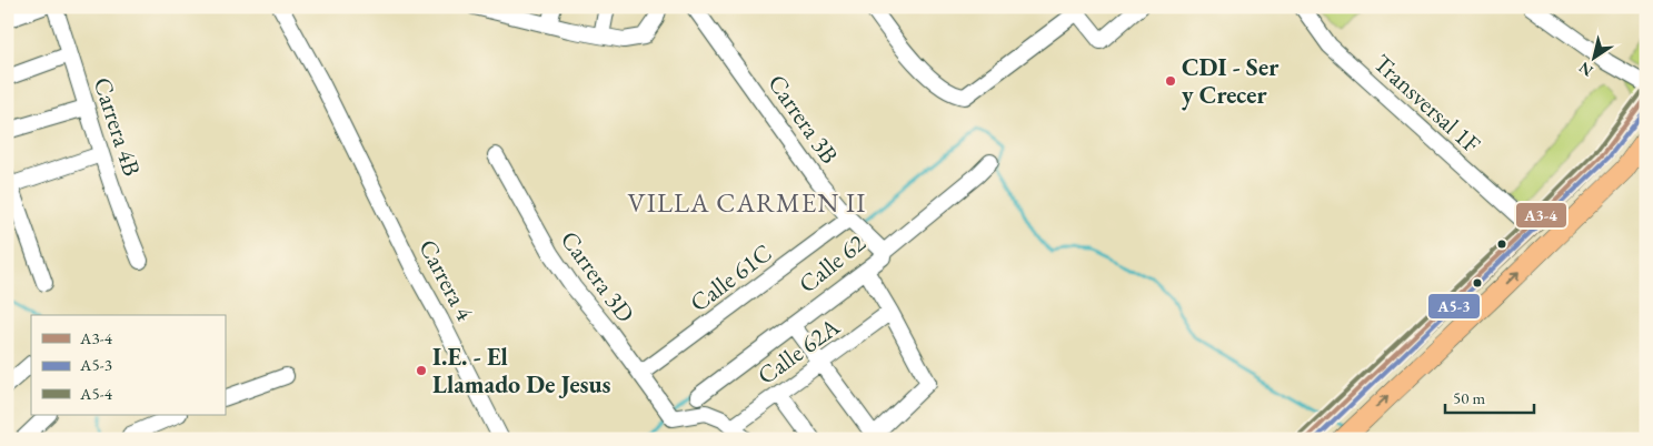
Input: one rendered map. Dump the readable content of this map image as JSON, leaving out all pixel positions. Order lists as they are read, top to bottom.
{
  "streets": {
    "street": [
      "Transversal 1F",
      "Carrera 3B",
      "Carrera 4B",
      "Calle 62",
      "Carrera 3D",
      "Calle 61C",
      "Carrera 4",
      "Calle 62A"
    ]
  },
  "crossings": [
    ["Carrera 3B", "Calle 62"],
    ["Carrera 3B", "Calle 61C"],
    ["Carrera 3D", "Calle 61C"],
    ["Carrera 3D", "Calle 62A"]
  ],
  "districts": ["VILLA CARMEN II"],
  "places": ["CDI - Ser y Crecer", "I.E. - El Llamado De Jesus"],
  "lines": ["transit line A5-4", "transit line A3-4", "transit line A5-3"],
  "legend": ["A3-4", "A5-3", "A5-4"],
  "scale_bar": "50 m",
  "north": "bottom left"
}
